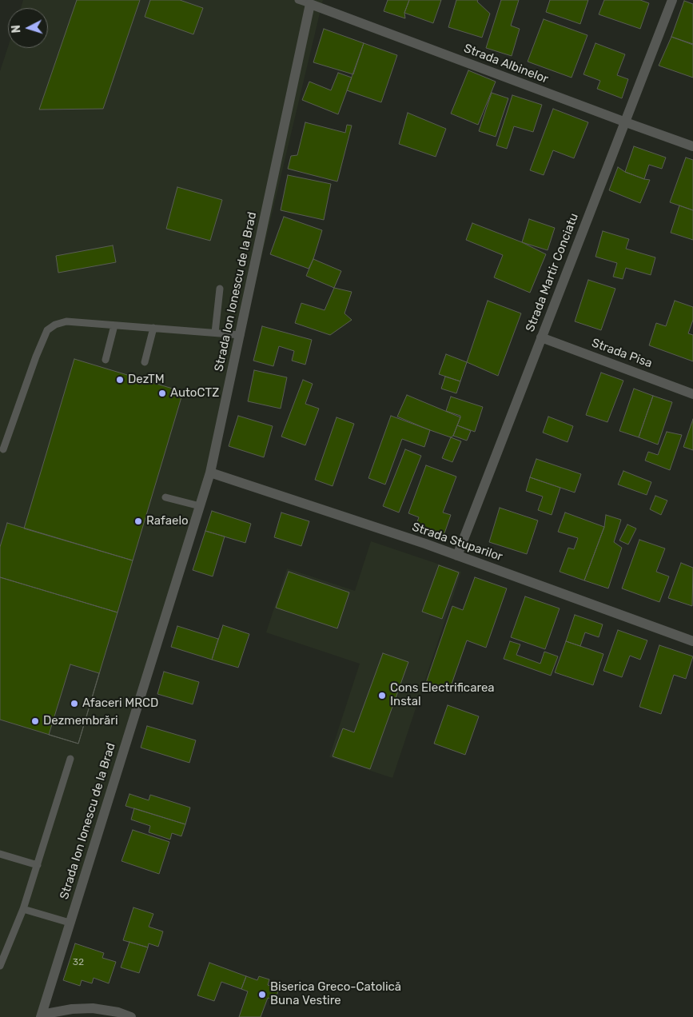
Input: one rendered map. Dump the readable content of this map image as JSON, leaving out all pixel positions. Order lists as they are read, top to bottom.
{
  "streets": {
    "street": [
      "Strada Albinelor",
      "Strada Martir Conciatu",
      "Strada Ion Ionescu de la Brad",
      "Strada Pisa",
      "Strada Stuparilor"
    ]
  },
  "crossings": [
    ["Strada Albinelor", "Strada Martir Conciatu"],
    ["Strada Albinelor", "Strada Ion Ionescu de la Brad"],
    ["Strada Martir Conciatu", "Strada Pisa"],
    ["Strada Martir Conciatu", "Strada Stuparilor"],
    ["Strada Ion Ionescu de la Brad", "Strada Stuparilor"]
  ],
  "places": [
    "DezTM",
    "AutoCTZ",
    "Rafaelo",
    "Cons Electrificarea Instal",
    "Afaceri MRCD",
    "Dezmembrări",
    "Biserica Greco-Catolică Buna Vestire"
  ],
  "house_numbers": ["32"],
  "north": "left"
}
